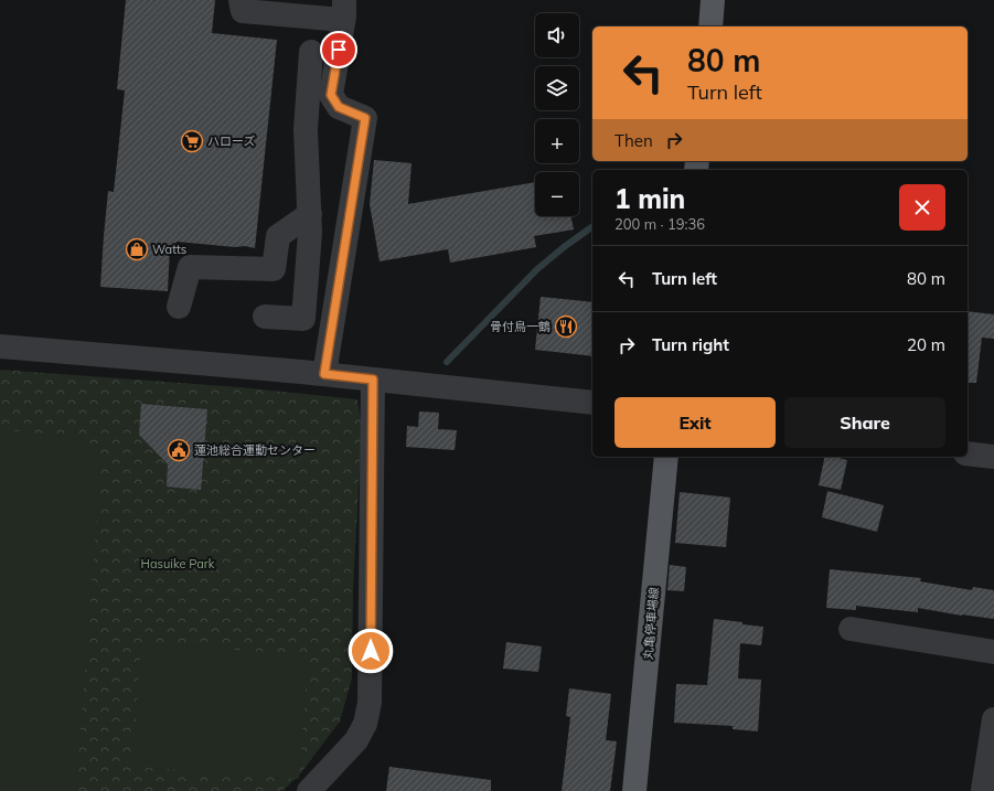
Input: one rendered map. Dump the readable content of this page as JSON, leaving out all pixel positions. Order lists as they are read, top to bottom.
{
  "streets": {
    "main road": ["丸亀停車場線"]
  },
  "parks": ["Hasuike Park"],
  "places": {
    "supermarket": ["ハローズ"],
    "shop": ["Watts"],
    "restaurant": ["骨付鳥一鶴"],
    "public building": ["蓮池総合運動センター"]
  },
  "page": {
    "map_buttons": ["+", "−"],
    "turn": ["80 m", "Turn left"],
    "then": "Then",
    "heading": ["1 min", "200 m · 19:36"],
    "list": [
      {
        "name": "Turn left",
        "value": "80 m"
      },
      {
        "name": "Turn right",
        "value": "20 m"
      }
    ],
    "buttons": ["Exit", "Share"]
  }
}
